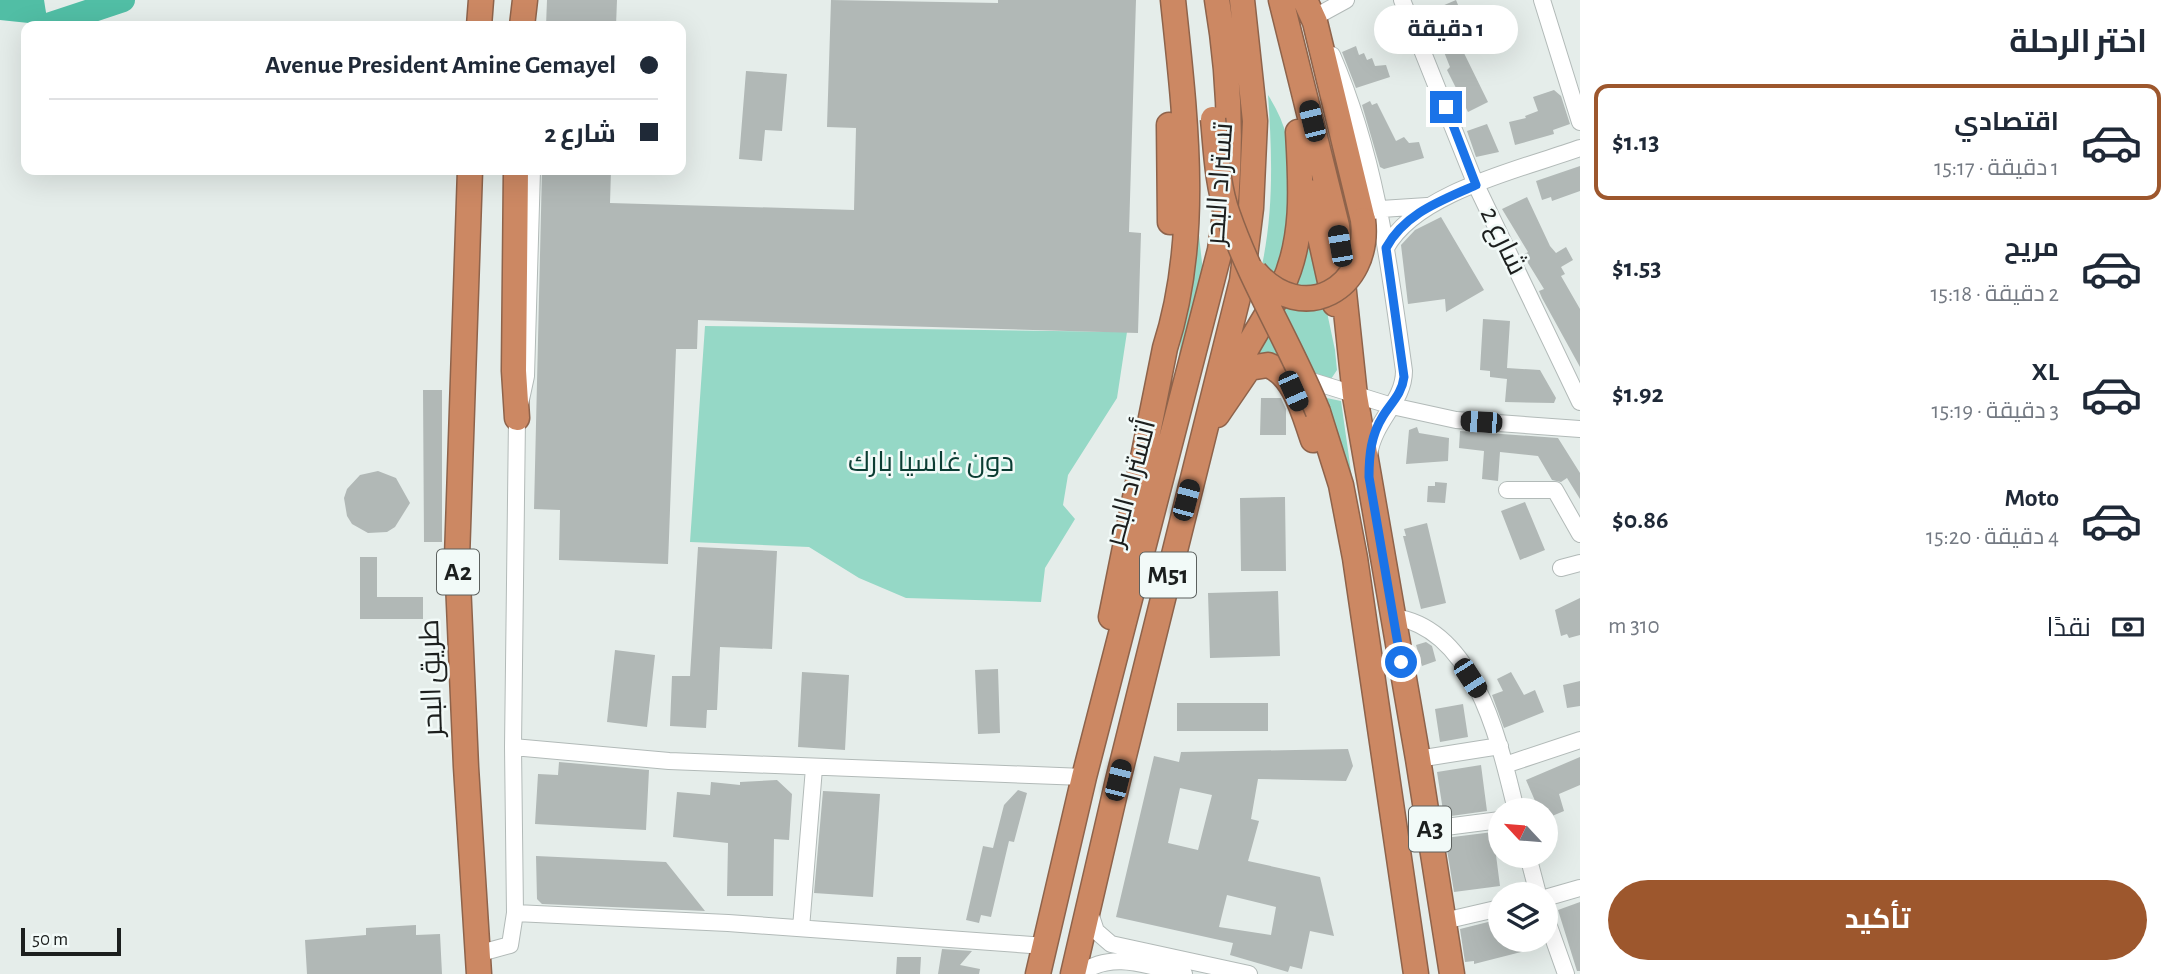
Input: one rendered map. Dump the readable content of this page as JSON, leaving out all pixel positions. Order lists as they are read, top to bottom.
{
  "streets": {
    "highway": [
      "تستراد البحر",
      "أتستراد البحر",
      "A2",
      "M51",
      "طريق البحر",
      "A3"
    ],
    "street": ["شارع 2"]
  },
  "crossings": [
    ["تستراد البحر", "أتستراد البحر"]
  ],
  "parks": ["دون غاسيا بارك"],
  "scale_bar": "50 m",
  "north": "top left",
  "page": {
    "heading": "اختر الرحلة",
    "bubble": "1 دقيقة",
    "banner": ["Avenue President Amine Gemayel", "شارع 2"],
    "list": [
      {
        "name": "اقتصادي",
        "note": "1 دقيقة · 15:17",
        "value": "$1.13"
      },
      {
        "name": "مريح",
        "note": "2 دقيقة · 15:18",
        "value": "$1.53"
      },
      {
        "name": "XL",
        "note": "3 دقيقة · 15:19",
        "value": "$1.92"
      },
      {
        "name": "Moto",
        "note": "4 دقيقة · 15:20",
        "value": "$0.86"
      }
    ],
    "pay": ["نقدًا", "310 m"],
    "buttons": "تأكيد",
    "scale": "50 m"
  }
}
